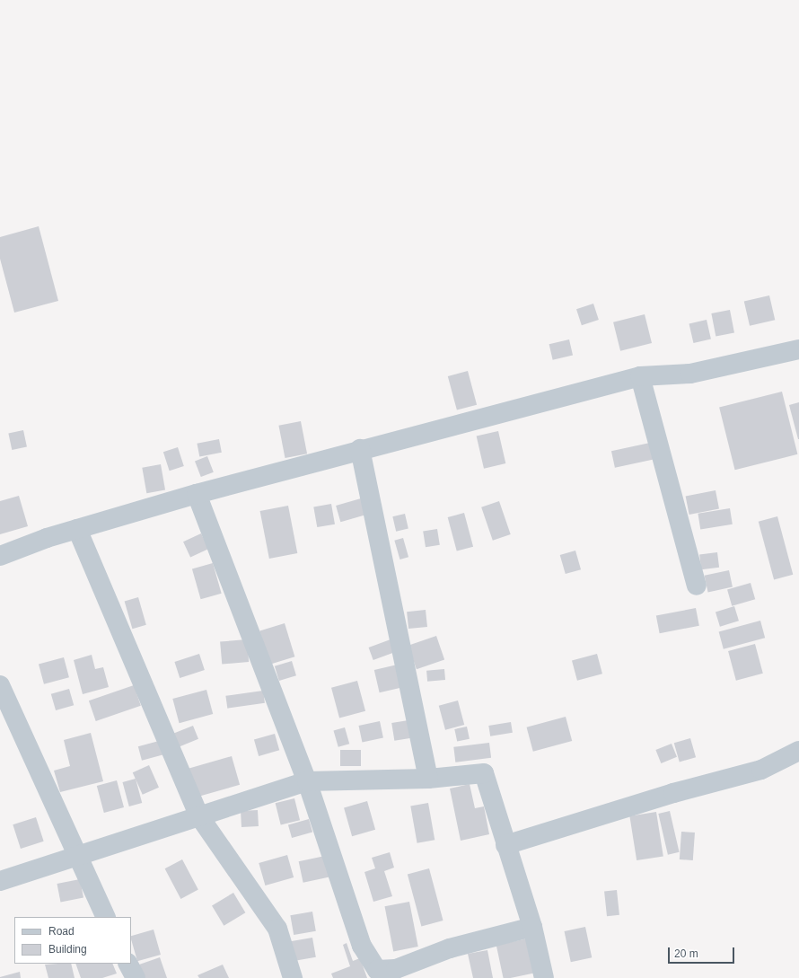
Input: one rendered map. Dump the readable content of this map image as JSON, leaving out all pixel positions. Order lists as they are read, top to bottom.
{
  "legend": ["Road", "Building"],
  "scale_bar": "20 m"
}
